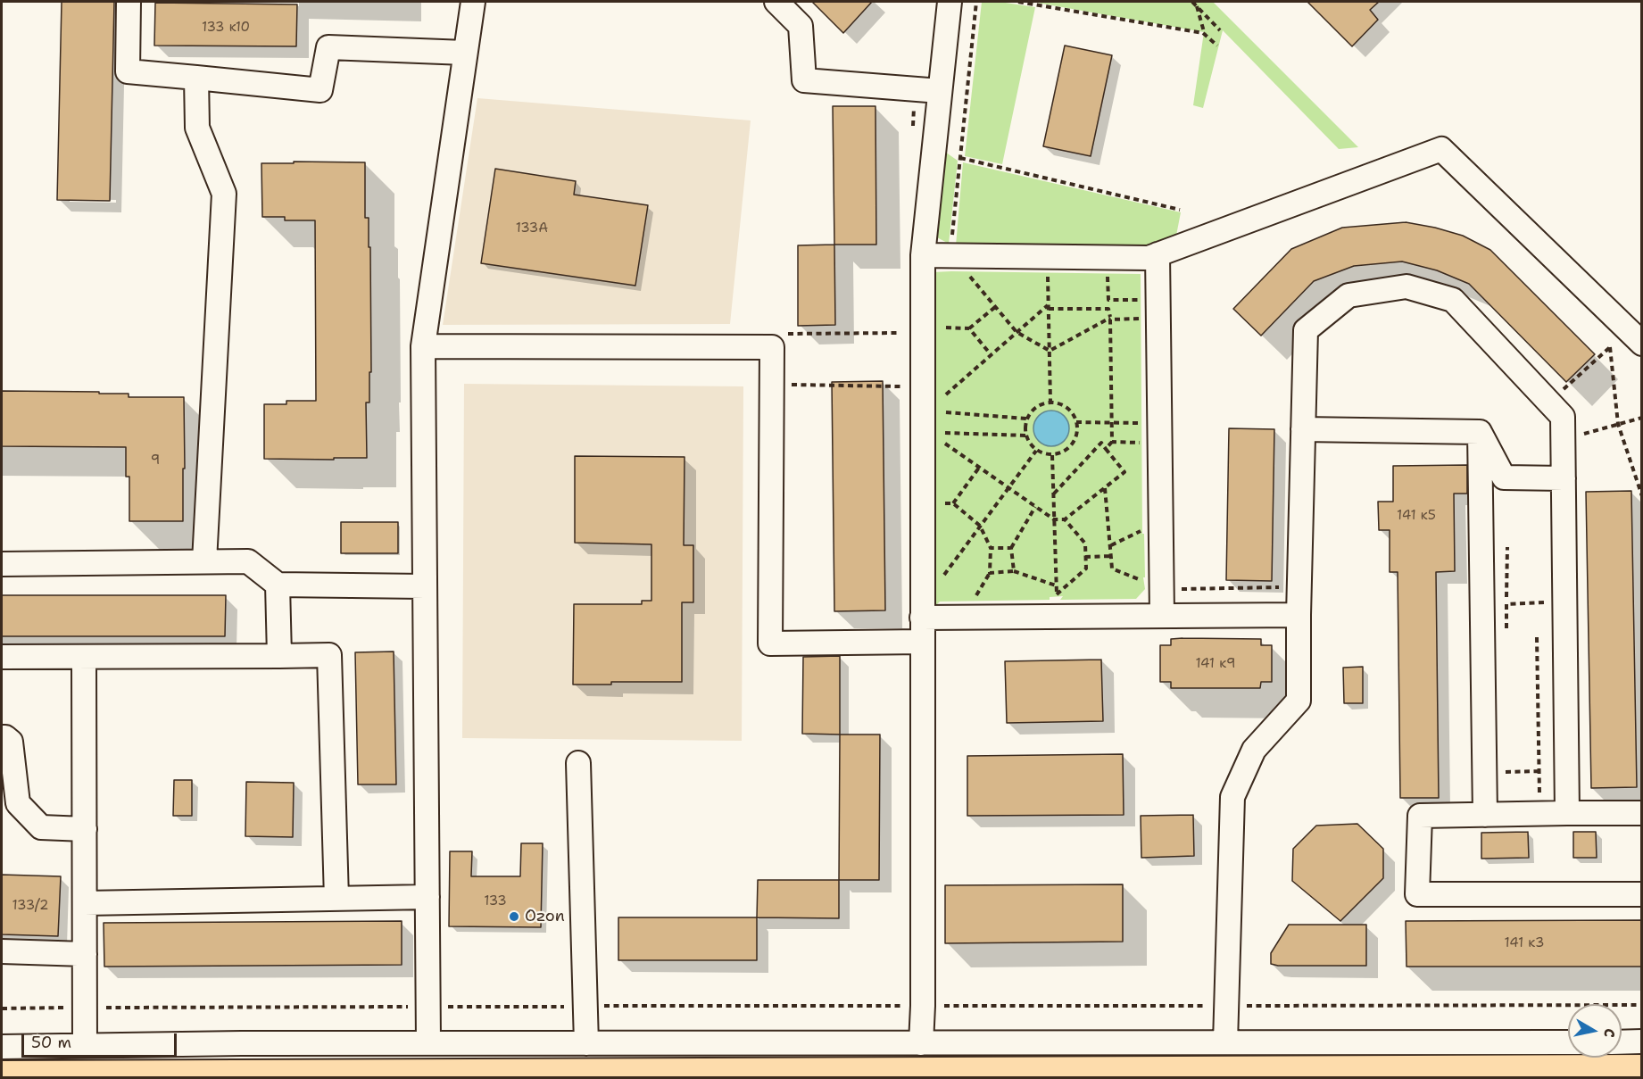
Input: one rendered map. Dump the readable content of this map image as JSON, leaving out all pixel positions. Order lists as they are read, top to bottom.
{
  "places": ["Ozon"],
  "house_numbers": [
    "133 к10",
    "133А",
    "9",
    "141 к5",
    "141 к9",
    "133",
    "133/2",
    "141 к3"
  ],
  "scale_bar": "50 m",
  "north": "right"
}
